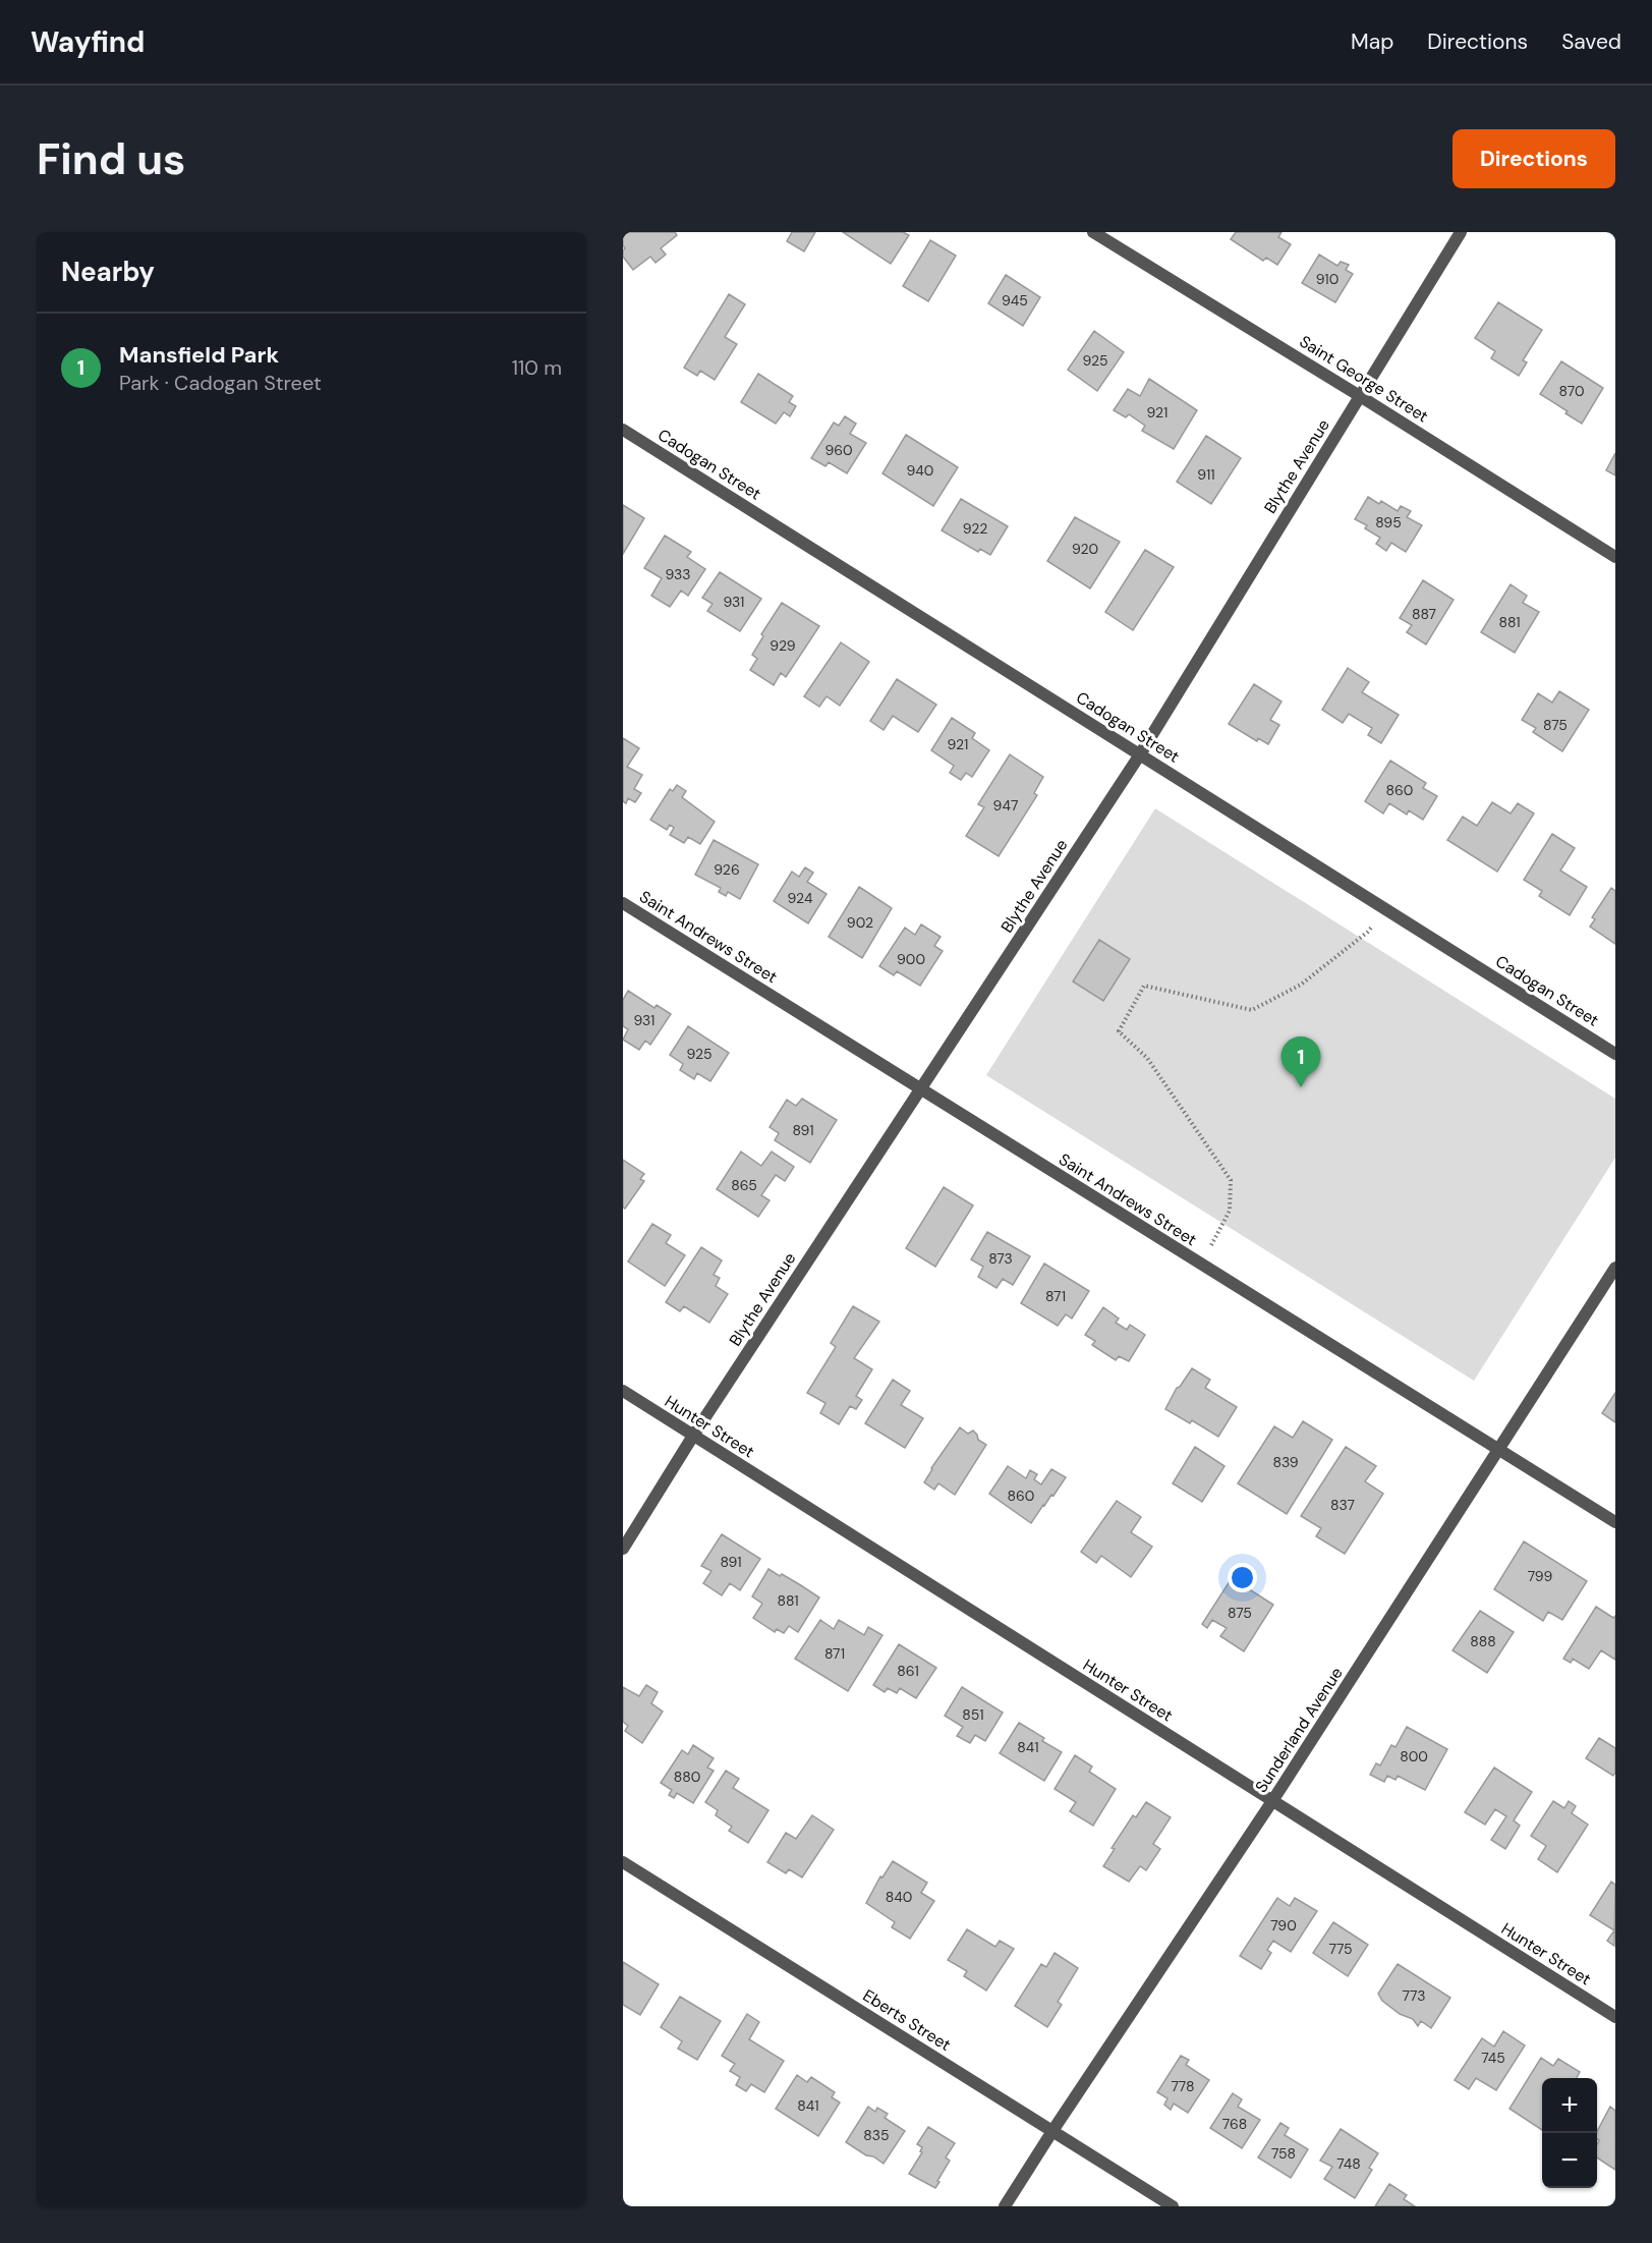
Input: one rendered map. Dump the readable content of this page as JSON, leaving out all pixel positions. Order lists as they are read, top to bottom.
{
  "streets": {
    "street": [
      "Saint George Street",
      "Cadogan Street",
      "Blythe Avenue",
      "Saint Andrews Street",
      "Hunter Street",
      "Sunderland Avenue",
      "Eberts Street"
    ]
  },
  "crossings": [
    ["Saint George Street", "Blythe Avenue"],
    ["Cadogan Street", "Blythe Avenue"],
    ["Blythe Avenue", "Saint Andrews Street"],
    ["Blythe Avenue", "Hunter Street"],
    ["Saint Andrews Street", "Sunderland Avenue"],
    ["Hunter Street", "Sunderland Avenue"],
    ["Sunderland Avenue", "Eberts Street"]
  ],
  "house_numbers": [
    "910",
    "945",
    "925",
    "870",
    "921",
    "960",
    "940",
    "911",
    "895",
    "922",
    "920",
    "933",
    "931",
    "887",
    "881",
    "929",
    "875",
    "921",
    "860",
    "947",
    "926",
    "924",
    "902",
    "900",
    "931",
    "925",
    "891",
    "865",
    "873",
    "871",
    "839",
    "860",
    "837",
    "891",
    "799",
    "881",
    "875",
    "888",
    "871",
    "861",
    "851",
    "841",
    "800",
    "880",
    "840",
    "790",
    "775",
    "773",
    "745",
    "778",
    "841",
    "768",
    "835",
    "758",
    "748"
  ],
  "page": {
    "header": "Wayfind",
    "nav": ["Map", "Directions", "Saved"],
    "buttons": "Directions",
    "title": "Find us",
    "heading": "Nearby",
    "list": [
      {
        "mark": "1",
        "name": "Mansfield Park",
        "note": "Park · Cadogan Street",
        "value": "110 m"
      }
    ],
    "pins": "1",
    "map_buttons": ["+", "−"]
  }
}
